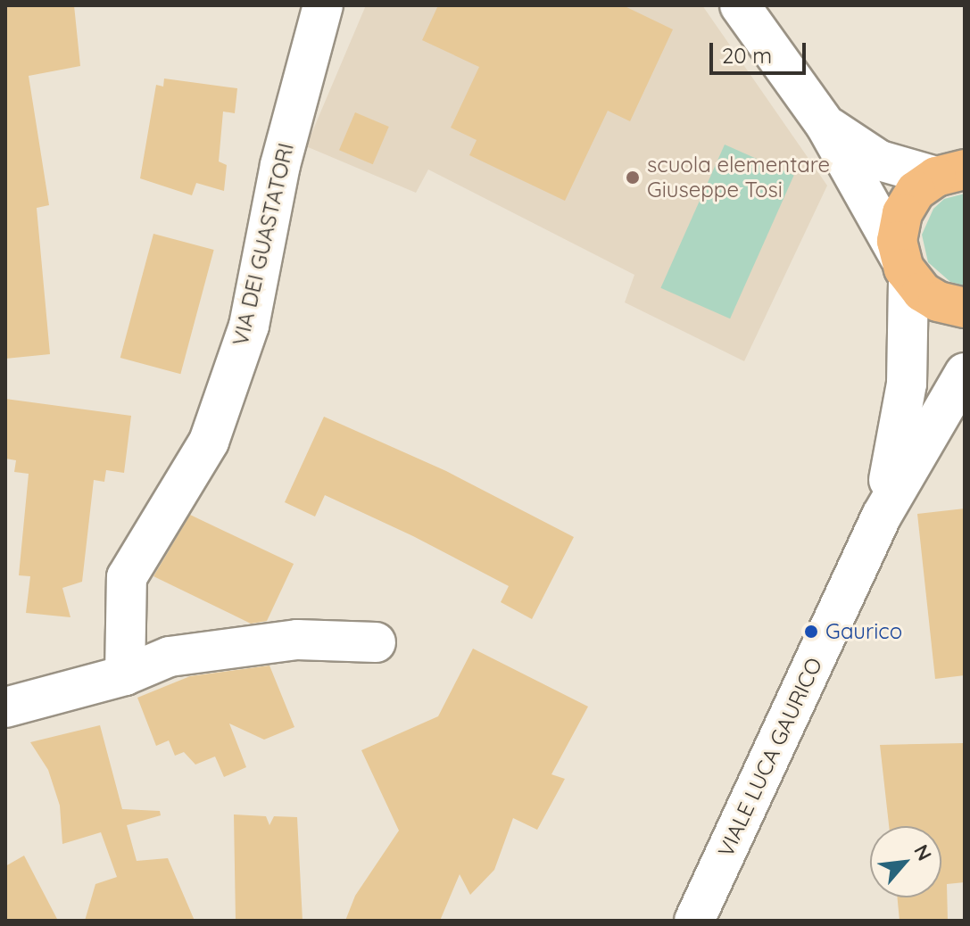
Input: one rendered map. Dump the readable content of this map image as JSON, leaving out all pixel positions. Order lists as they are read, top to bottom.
{
  "streets": {
    "street": ["VIA DEI GUASTATORI", "VIALE LUCA GAURICO"]
  },
  "places": ["scuola elementare Giuseppe Tosi", "Gaurico"],
  "scale_bar": "20 m",
  "north": "top right"
}
